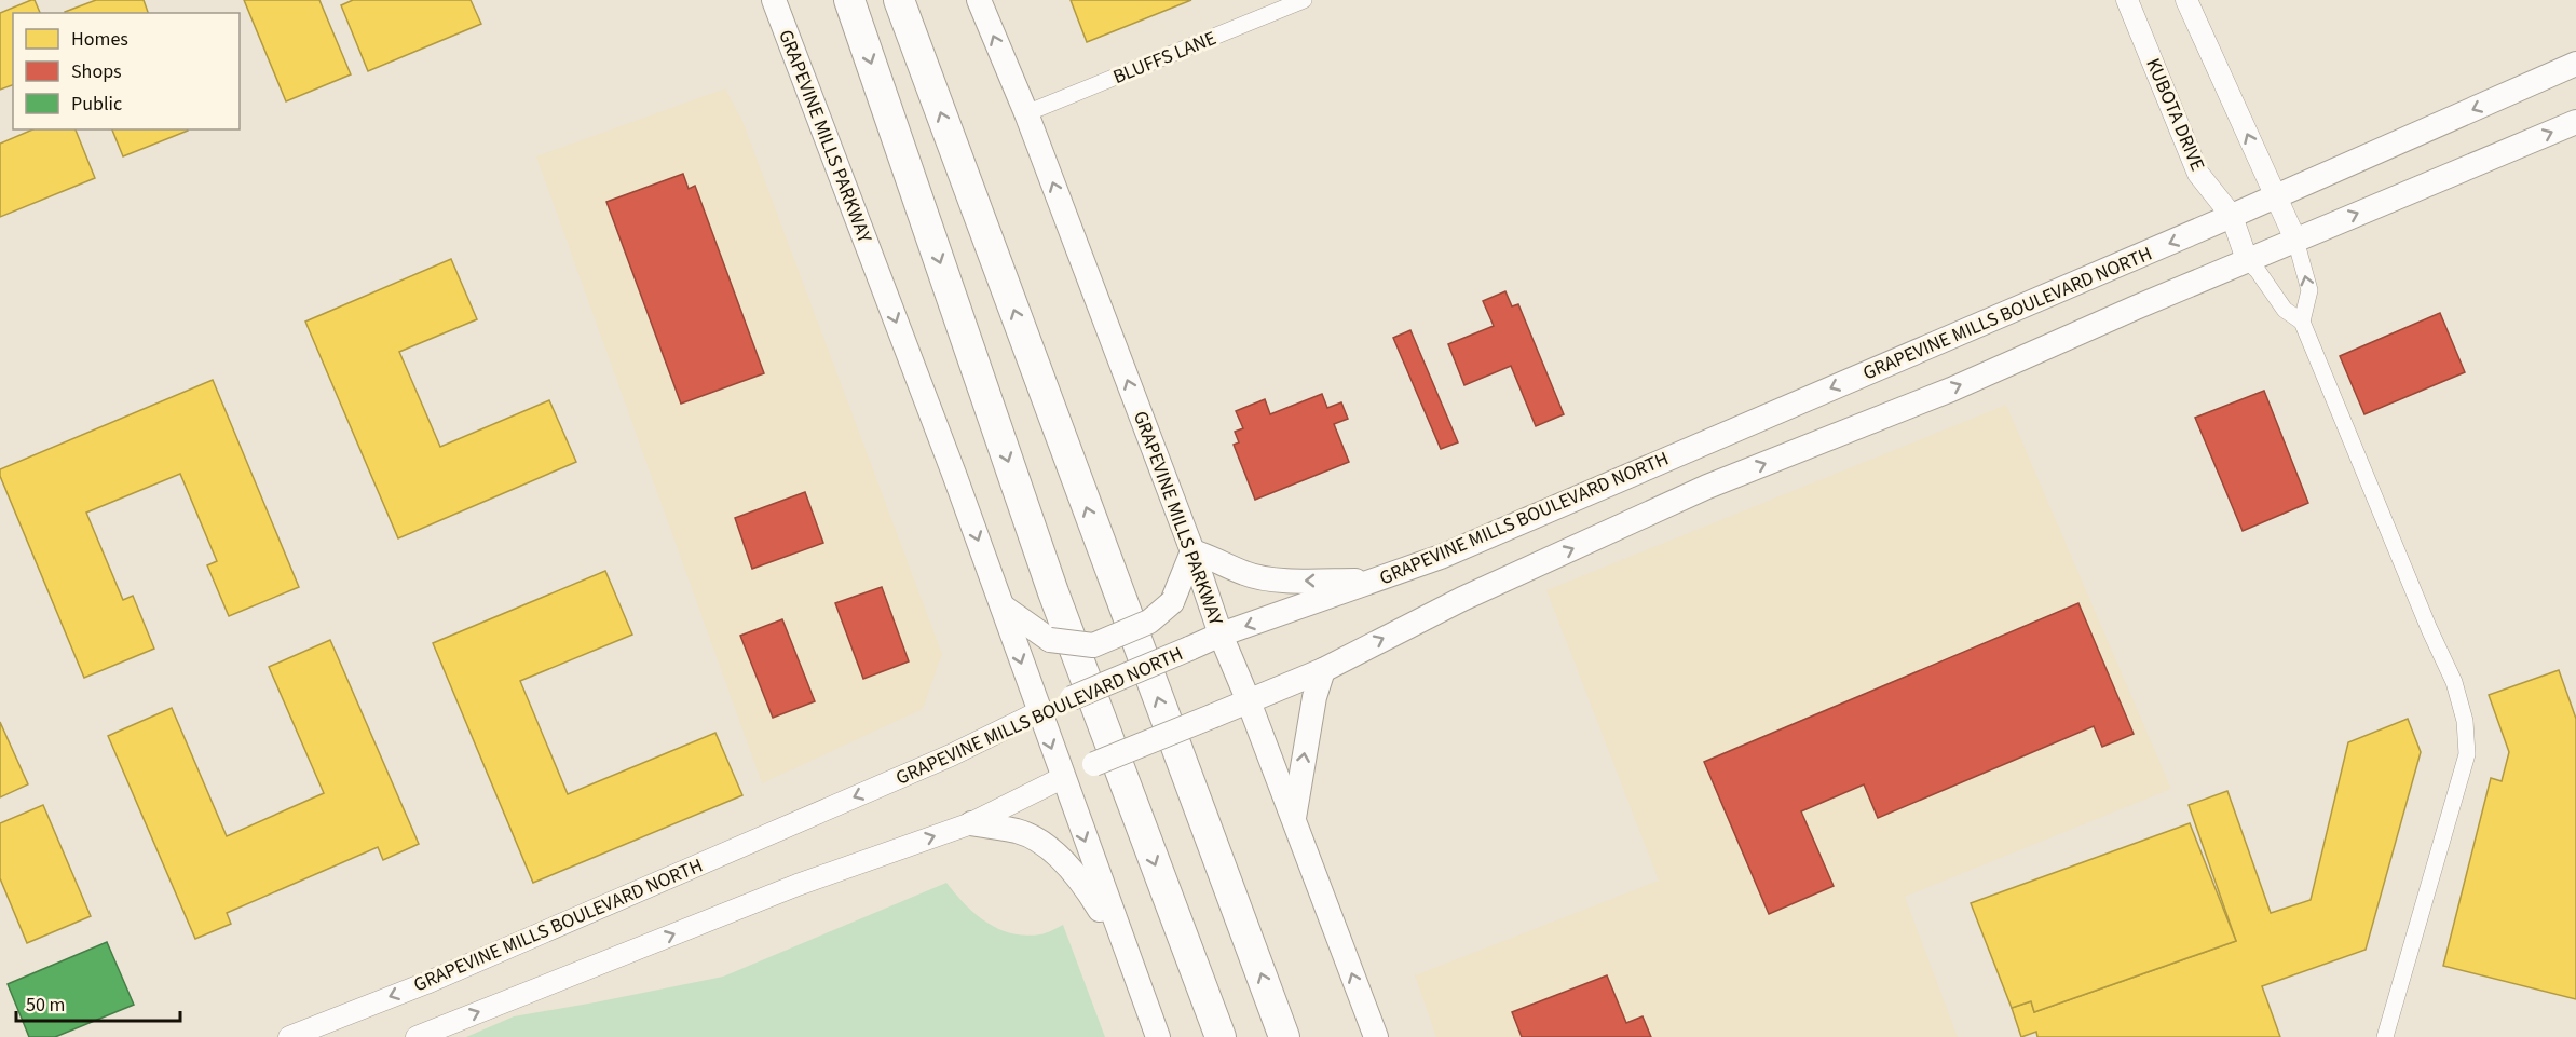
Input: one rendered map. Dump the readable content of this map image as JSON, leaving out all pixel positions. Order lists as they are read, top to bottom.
{
  "streets": {
    "main road": ["GRAPEVINE MILLS PARKWAY", "GRAPEVINE MILLS BOULEVARD NORTH"],
    "street": ["BLUFFS LANE", "KUBOTA DRIVE"]
  },
  "crossings": [
    ["BLUFFS LANE", "GRAPEVINE MILLS PARKWAY"],
    ["KUBOTA DRIVE", "GRAPEVINE MILLS BOULEVARD NORTH"],
    ["GRAPEVINE MILLS PARKWAY", "GRAPEVINE MILLS BOULEVARD NORTH"]
  ],
  "legend": ["Homes", "Shops", "Public"],
  "scale_bar": "50 m"
}
